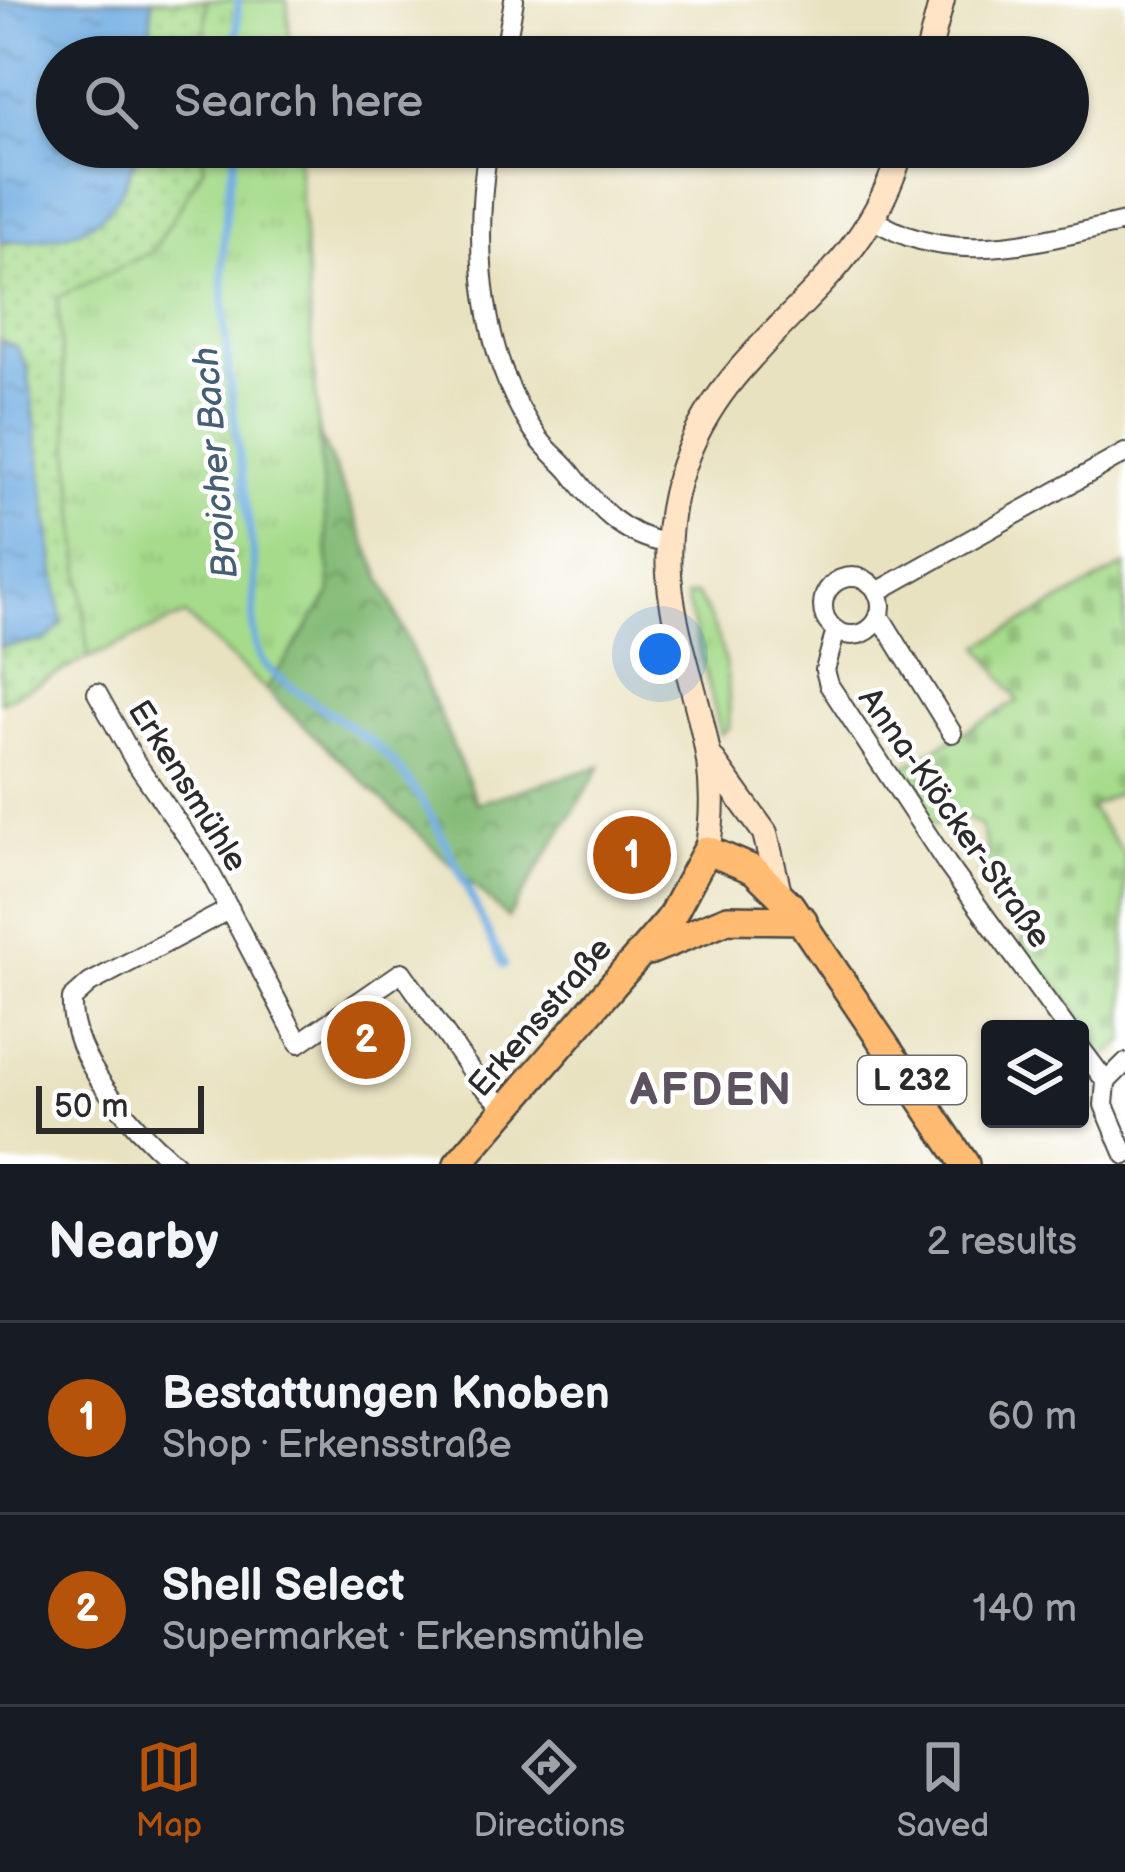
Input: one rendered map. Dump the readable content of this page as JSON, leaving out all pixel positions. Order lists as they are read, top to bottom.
{
  "streets": {
    "main road": ["Erkensstraße", "L 232"],
    "street": ["Erkensmühle", "Anna-Klöcker-Straße"]
  },
  "crossings": [
    ["Erkensmühle", "Erkensstraße"],
    ["Erkensstraße", "L 232"]
  ],
  "districts": ["AFDEN"],
  "water": ["Broicher Bach"],
  "scale_bar": "50 m",
  "page": {
    "search": "Search here",
    "pins": ["1", "2"],
    "scale": "50 m",
    "heading": ["Nearby", "2 results"],
    "list": [
      {
        "mark": "1",
        "name": "Bestattungen Knoben",
        "note": "Shop · Erkensstraße",
        "value": "60 m"
      },
      {
        "mark": "2",
        "name": "Shell Select",
        "note": "Supermarket · Erkensmühle",
        "value": "140 m"
      }
    ],
    "nav": ["Map", "Directions", "Saved"]
  }
}
